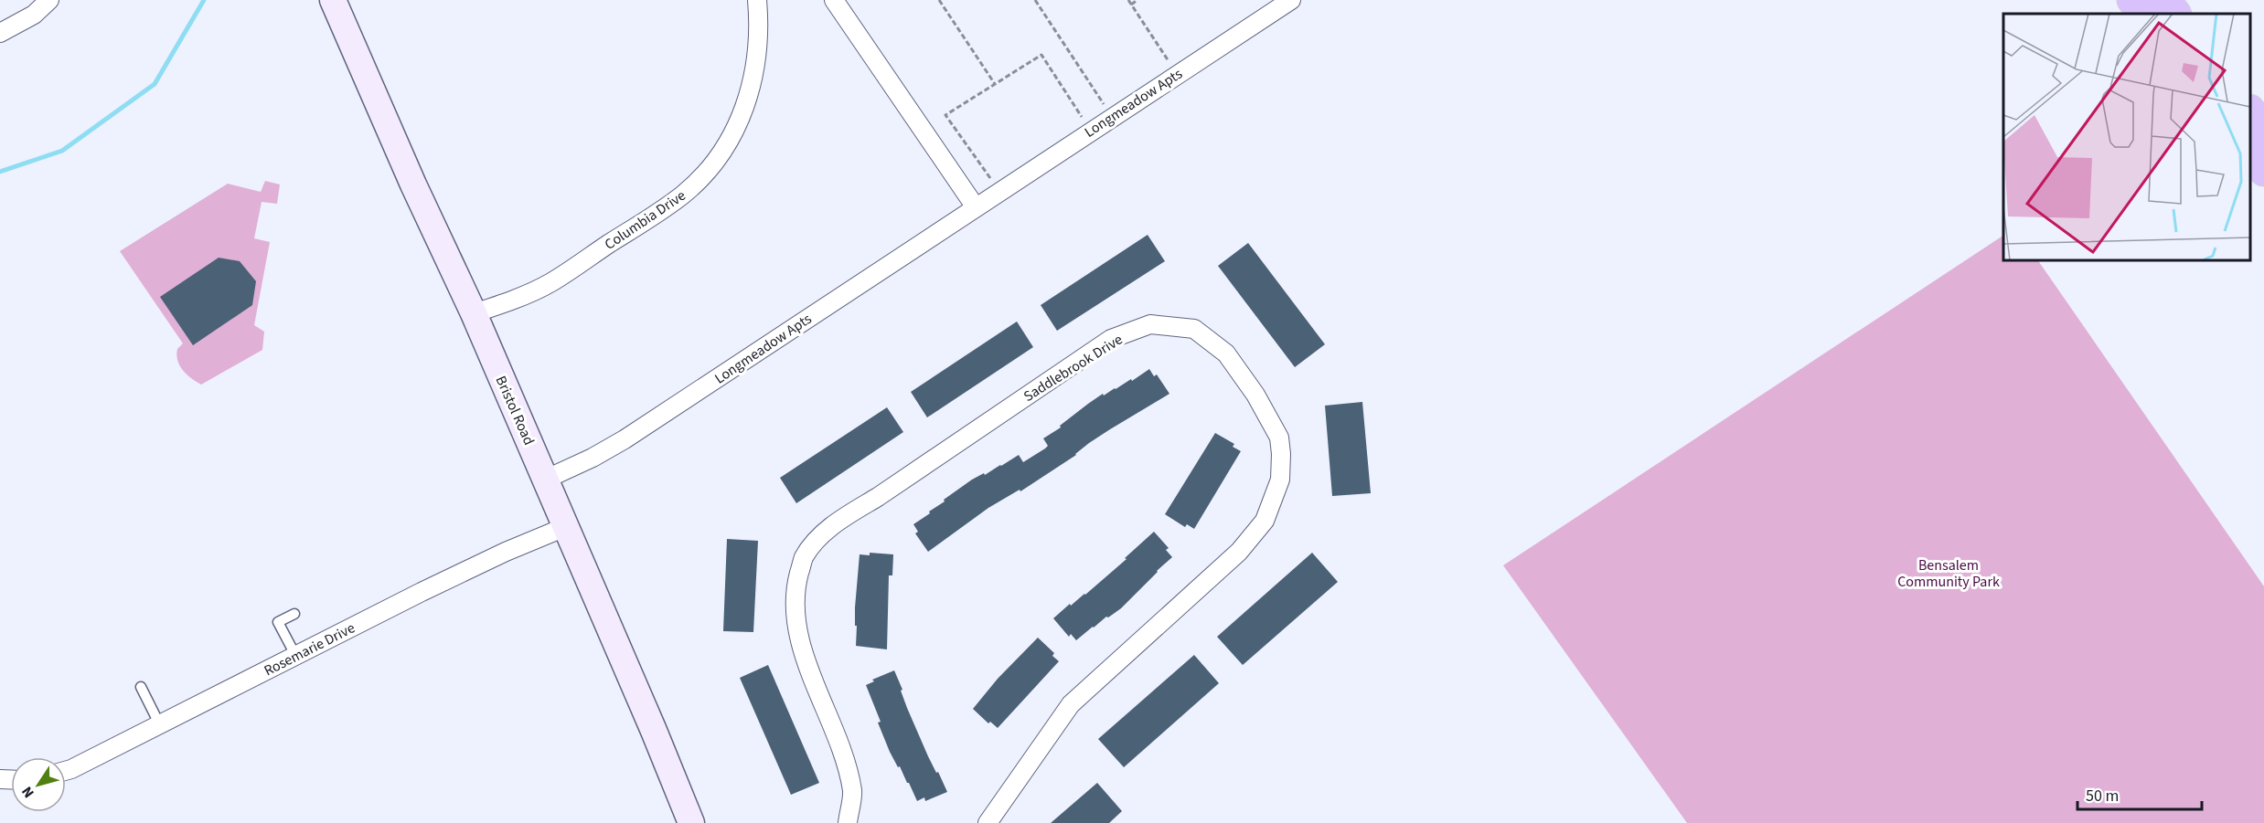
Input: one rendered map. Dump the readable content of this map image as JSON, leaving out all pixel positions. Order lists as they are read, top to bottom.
{
  "streets": {
    "main road": ["Bristol Road"],
    "street": [
      "Longmeadow Apts",
      "Columbia Drive",
      "Saddlebrook Drive",
      "Rosemarie Drive"
    ]
  },
  "crossings": [
    ["Longmeadow Apts", "Bristol Road"],
    ["Columbia Drive", "Bristol Road"],
    ["Bristol Road", "Rosemarie Drive"]
  ],
  "parks": ["Bensalem Community Park"],
  "scale_bar": "50 m",
  "north": "bottom left"
}
